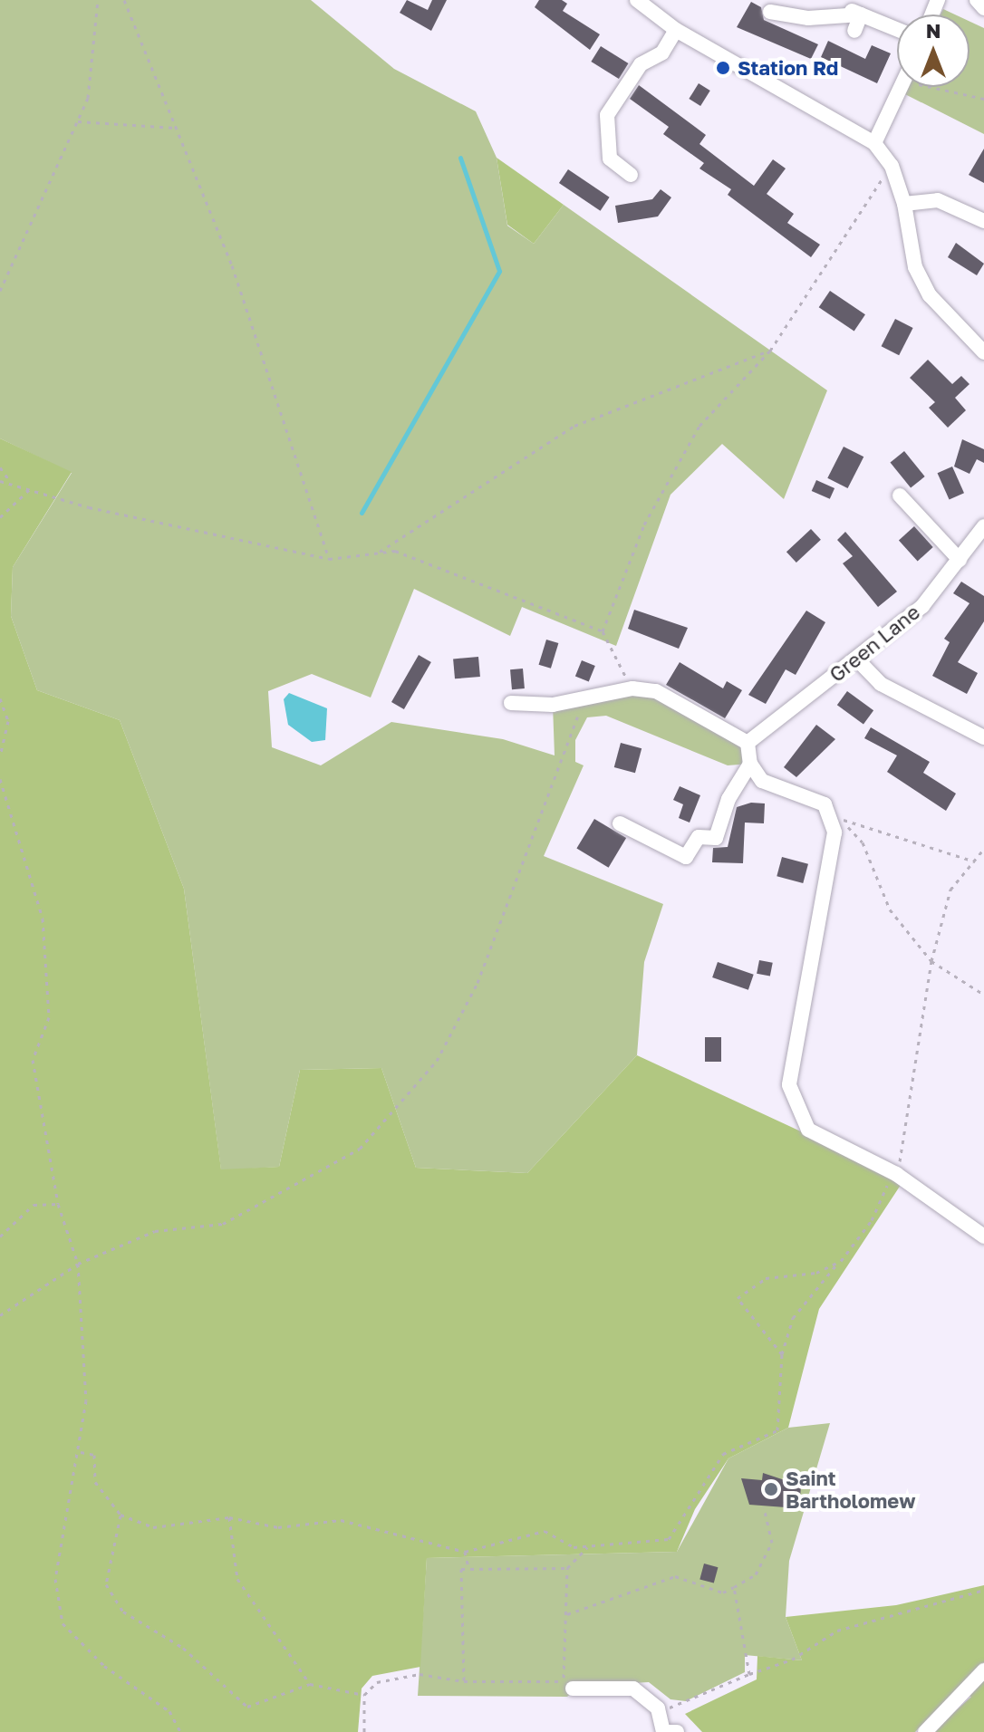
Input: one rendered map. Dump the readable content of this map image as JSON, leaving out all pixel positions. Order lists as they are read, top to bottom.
{
  "streets": {
    "street": ["Green Lane"]
  },
  "places": ["Station Rd", "Saint Bartholomew"],
  "north": "top"
}
